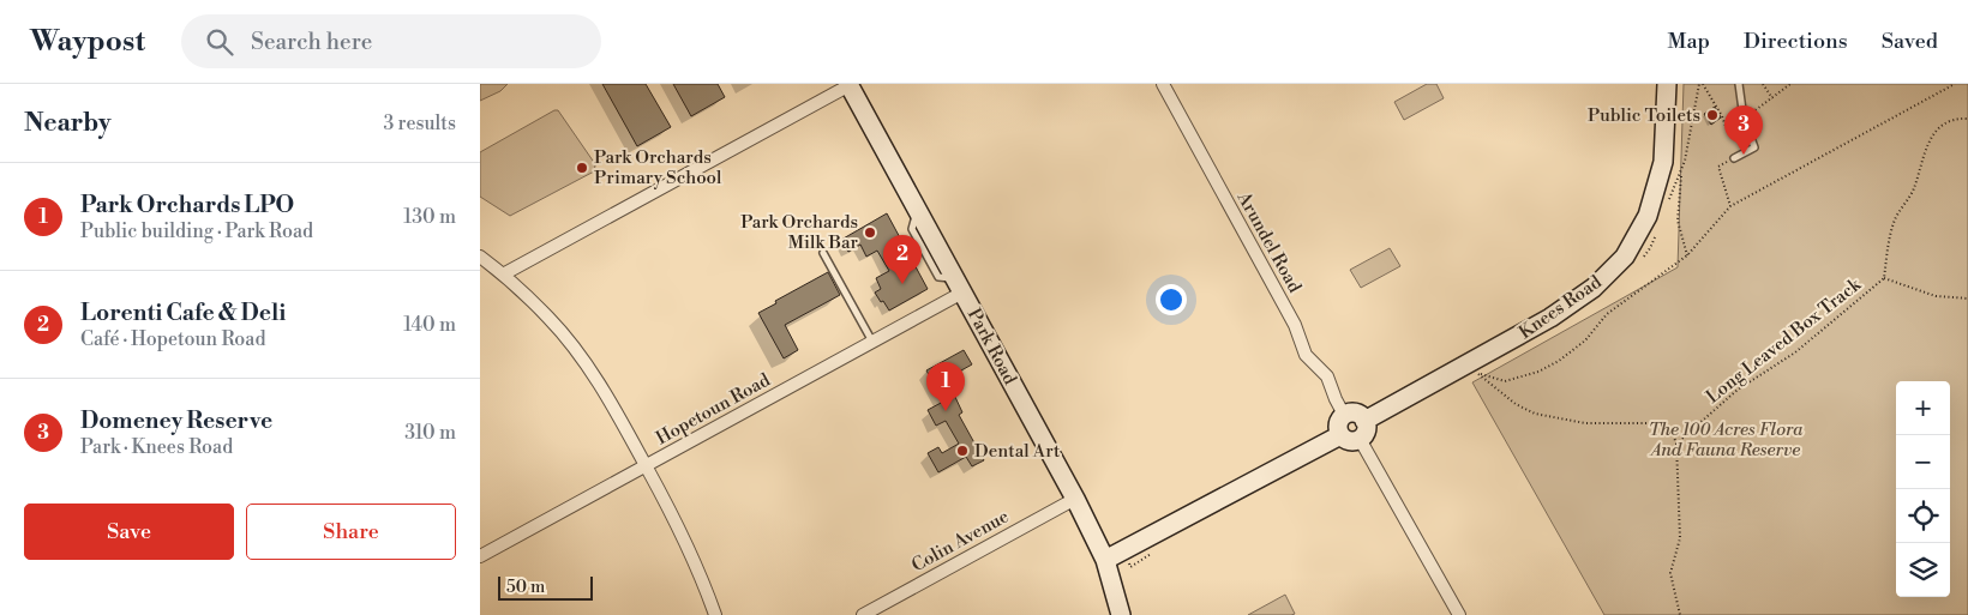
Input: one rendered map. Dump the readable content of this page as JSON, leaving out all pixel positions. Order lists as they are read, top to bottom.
{
  "streets": {
    "street": [
      "Arundel Road",
      "Knees Road",
      "Park Road",
      "Hopetoun Road",
      "Colin Avenue"
    ],
    "path": ["Long Leaved Box Track"]
  },
  "crossings": [
    ["Arundel Road", "Knees Road"],
    ["Park Road", "Hopetoun Road"],
    ["Park Road", "Colin Avenue"]
  ],
  "parks": ["The 100 Acres Flora And Fauna Reserve"],
  "places": [
    "Public Toilets",
    "Park Orchards Primary School",
    "Park Orchards Milk Bar",
    "Dental Art"
  ],
  "scale_bar": "50 m",
  "page": {
    "header": "Waypost",
    "search": "Search here",
    "nav": ["Map", "Directions", "Saved"],
    "heading": ["Nearby", "3 results"],
    "pins": ["3", "2", "1"],
    "list": [
      {
        "mark": "1",
        "name": "Park Orchards LPO",
        "note": "Public building · Park Road",
        "value": "130 m"
      },
      {
        "mark": "2",
        "name": "Lorenti Cafe & Deli",
        "note": "Café · Hopetoun Road",
        "value": "140 m"
      },
      {
        "mark": "3",
        "name": "Domeney Reserve",
        "note": "Park · Knees Road",
        "value": "310 m"
      }
    ],
    "map_buttons": ["+", "−"],
    "buttons": ["Save", "Share"],
    "scale": "50 m"
  }
}
